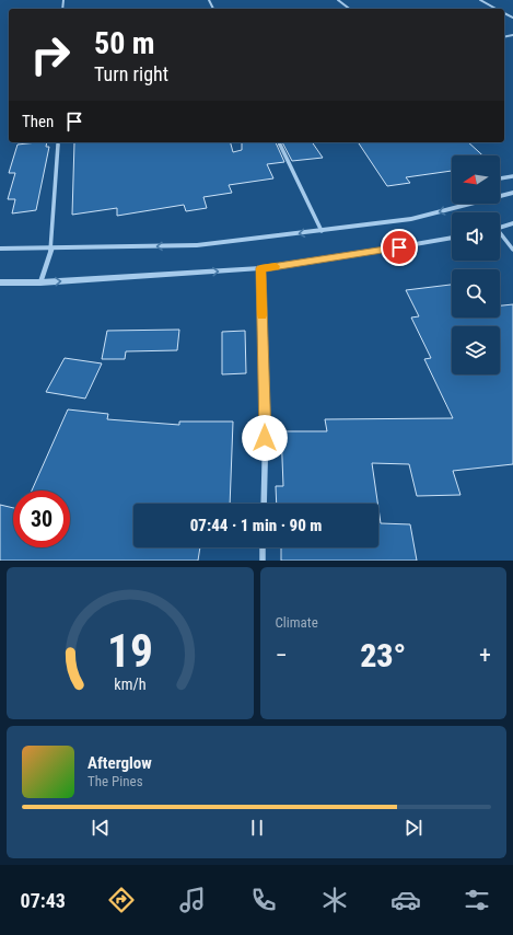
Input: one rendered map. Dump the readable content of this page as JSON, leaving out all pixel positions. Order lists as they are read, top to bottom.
{
  "north": "left",
  "page": {
    "turn": ["50 m", "Turn right"],
    "then": "Then",
    "limit": "30",
    "trip": "07:44 · 1 min · 90 m",
    "tile": "Climate",
    "heat": ["−", "23°", "+"],
    "song": ["Afterglow", "The Pines"],
    "tabs": "07:43",
    "gauge": ["19", "km/h"]
  }
}
